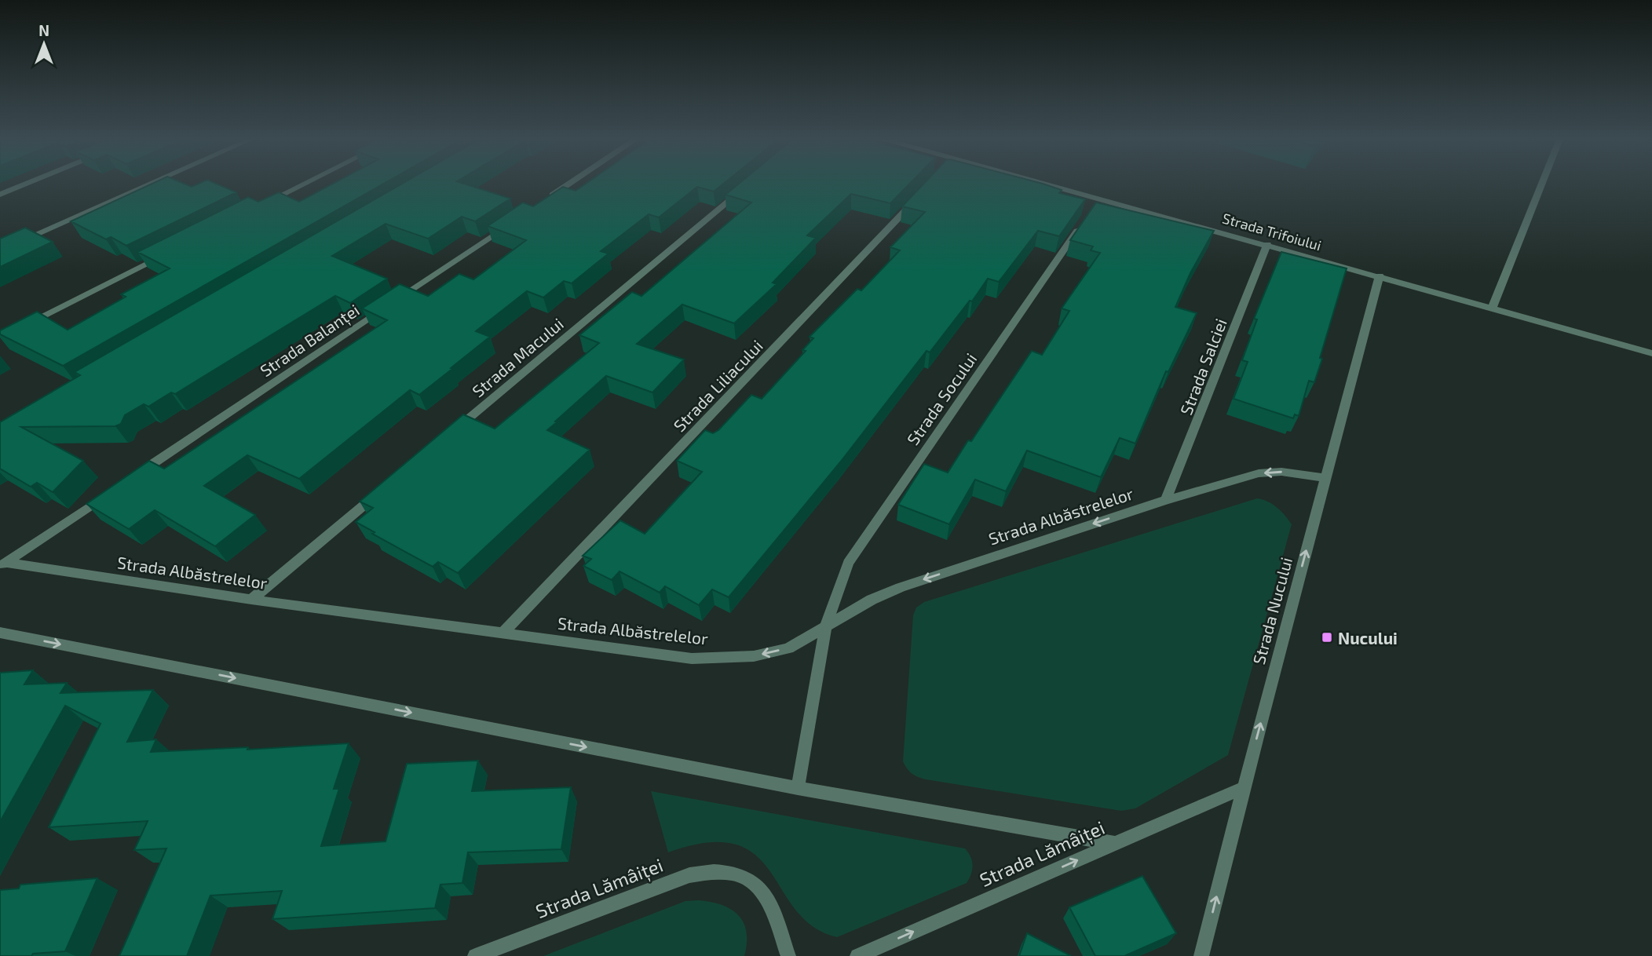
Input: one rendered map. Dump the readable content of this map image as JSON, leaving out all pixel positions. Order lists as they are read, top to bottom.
{
  "streets": {
    "street": [
      "Strada Trifoiului",
      "Strada Balanței",
      "Strada Macului",
      "Strada Salciei",
      "Strada Liliacului",
      "Strada Socului",
      "Strada Albăstrelelor",
      "Strada Nucului",
      "Strada Lămâiței"
    ]
  },
  "crossings": [
    ["Strada Trifoiului", "Strada Salciei"],
    ["Strada Trifoiului", "Strada Nucului"],
    ["Strada Salciei", "Strada Albăstrelelor"],
    ["Strada Liliacului", "Strada Albăstrelelor"],
    ["Strada Socului", "Strada Albăstrelelor"],
    ["Strada Albăstrelelor", "Strada Nucului"],
    ["Strada Nucului", "Strada Lămâiței"]
  ],
  "one_way": ["Strada Albăstrelelor", "Strada Nucului", "Strada Lămâiței"],
  "places": {
    "transit": ["Nucului"]
  },
  "north": "top"
}
